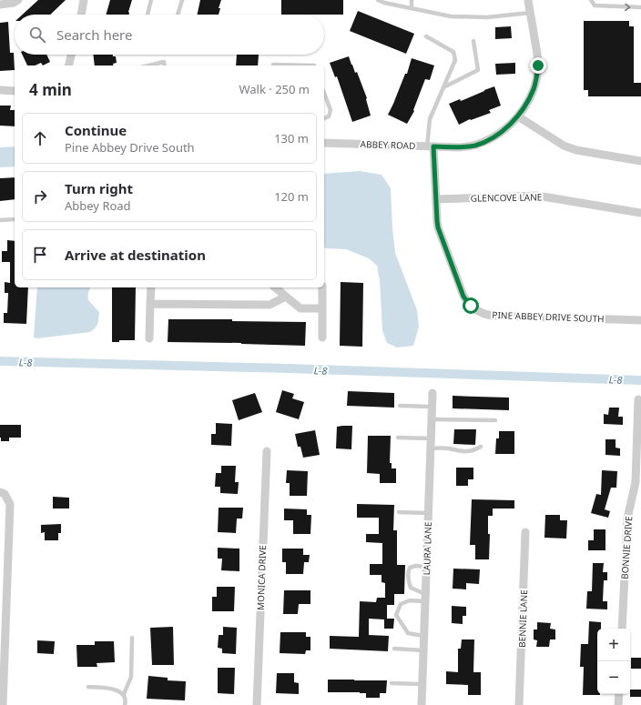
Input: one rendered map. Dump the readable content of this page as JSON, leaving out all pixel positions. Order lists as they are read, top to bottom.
{
  "streets": {
    "street": [
      "ABBEY ROAD",
      "GLENCOVE LANE",
      "PINE ABBEY DRIVE SOUTH",
      "BONNIE DRIVE",
      "LAURA LANE",
      "MONICA DRIVE",
      "BENNIE LANE"
    ]
  },
  "crossings": [
    ["ABBEY ROAD", "PINE ABBEY DRIVE SOUTH"],
    ["GLENCOVE LANE", "PINE ABBEY DRIVE SOUTH"]
  ],
  "water": ["L-8"],
  "page": {
    "search": "Search here",
    "heading": ["4 min", "Walk · 250 m"],
    "list": [
      ["Continue", "Pine Abbey Drive South", "130 m"],
      ["Turn right", "Abbey Road", "120 m"],
      "Arrive at destination"
    ],
    "map_buttons": ["+", "−"]
  }
}
